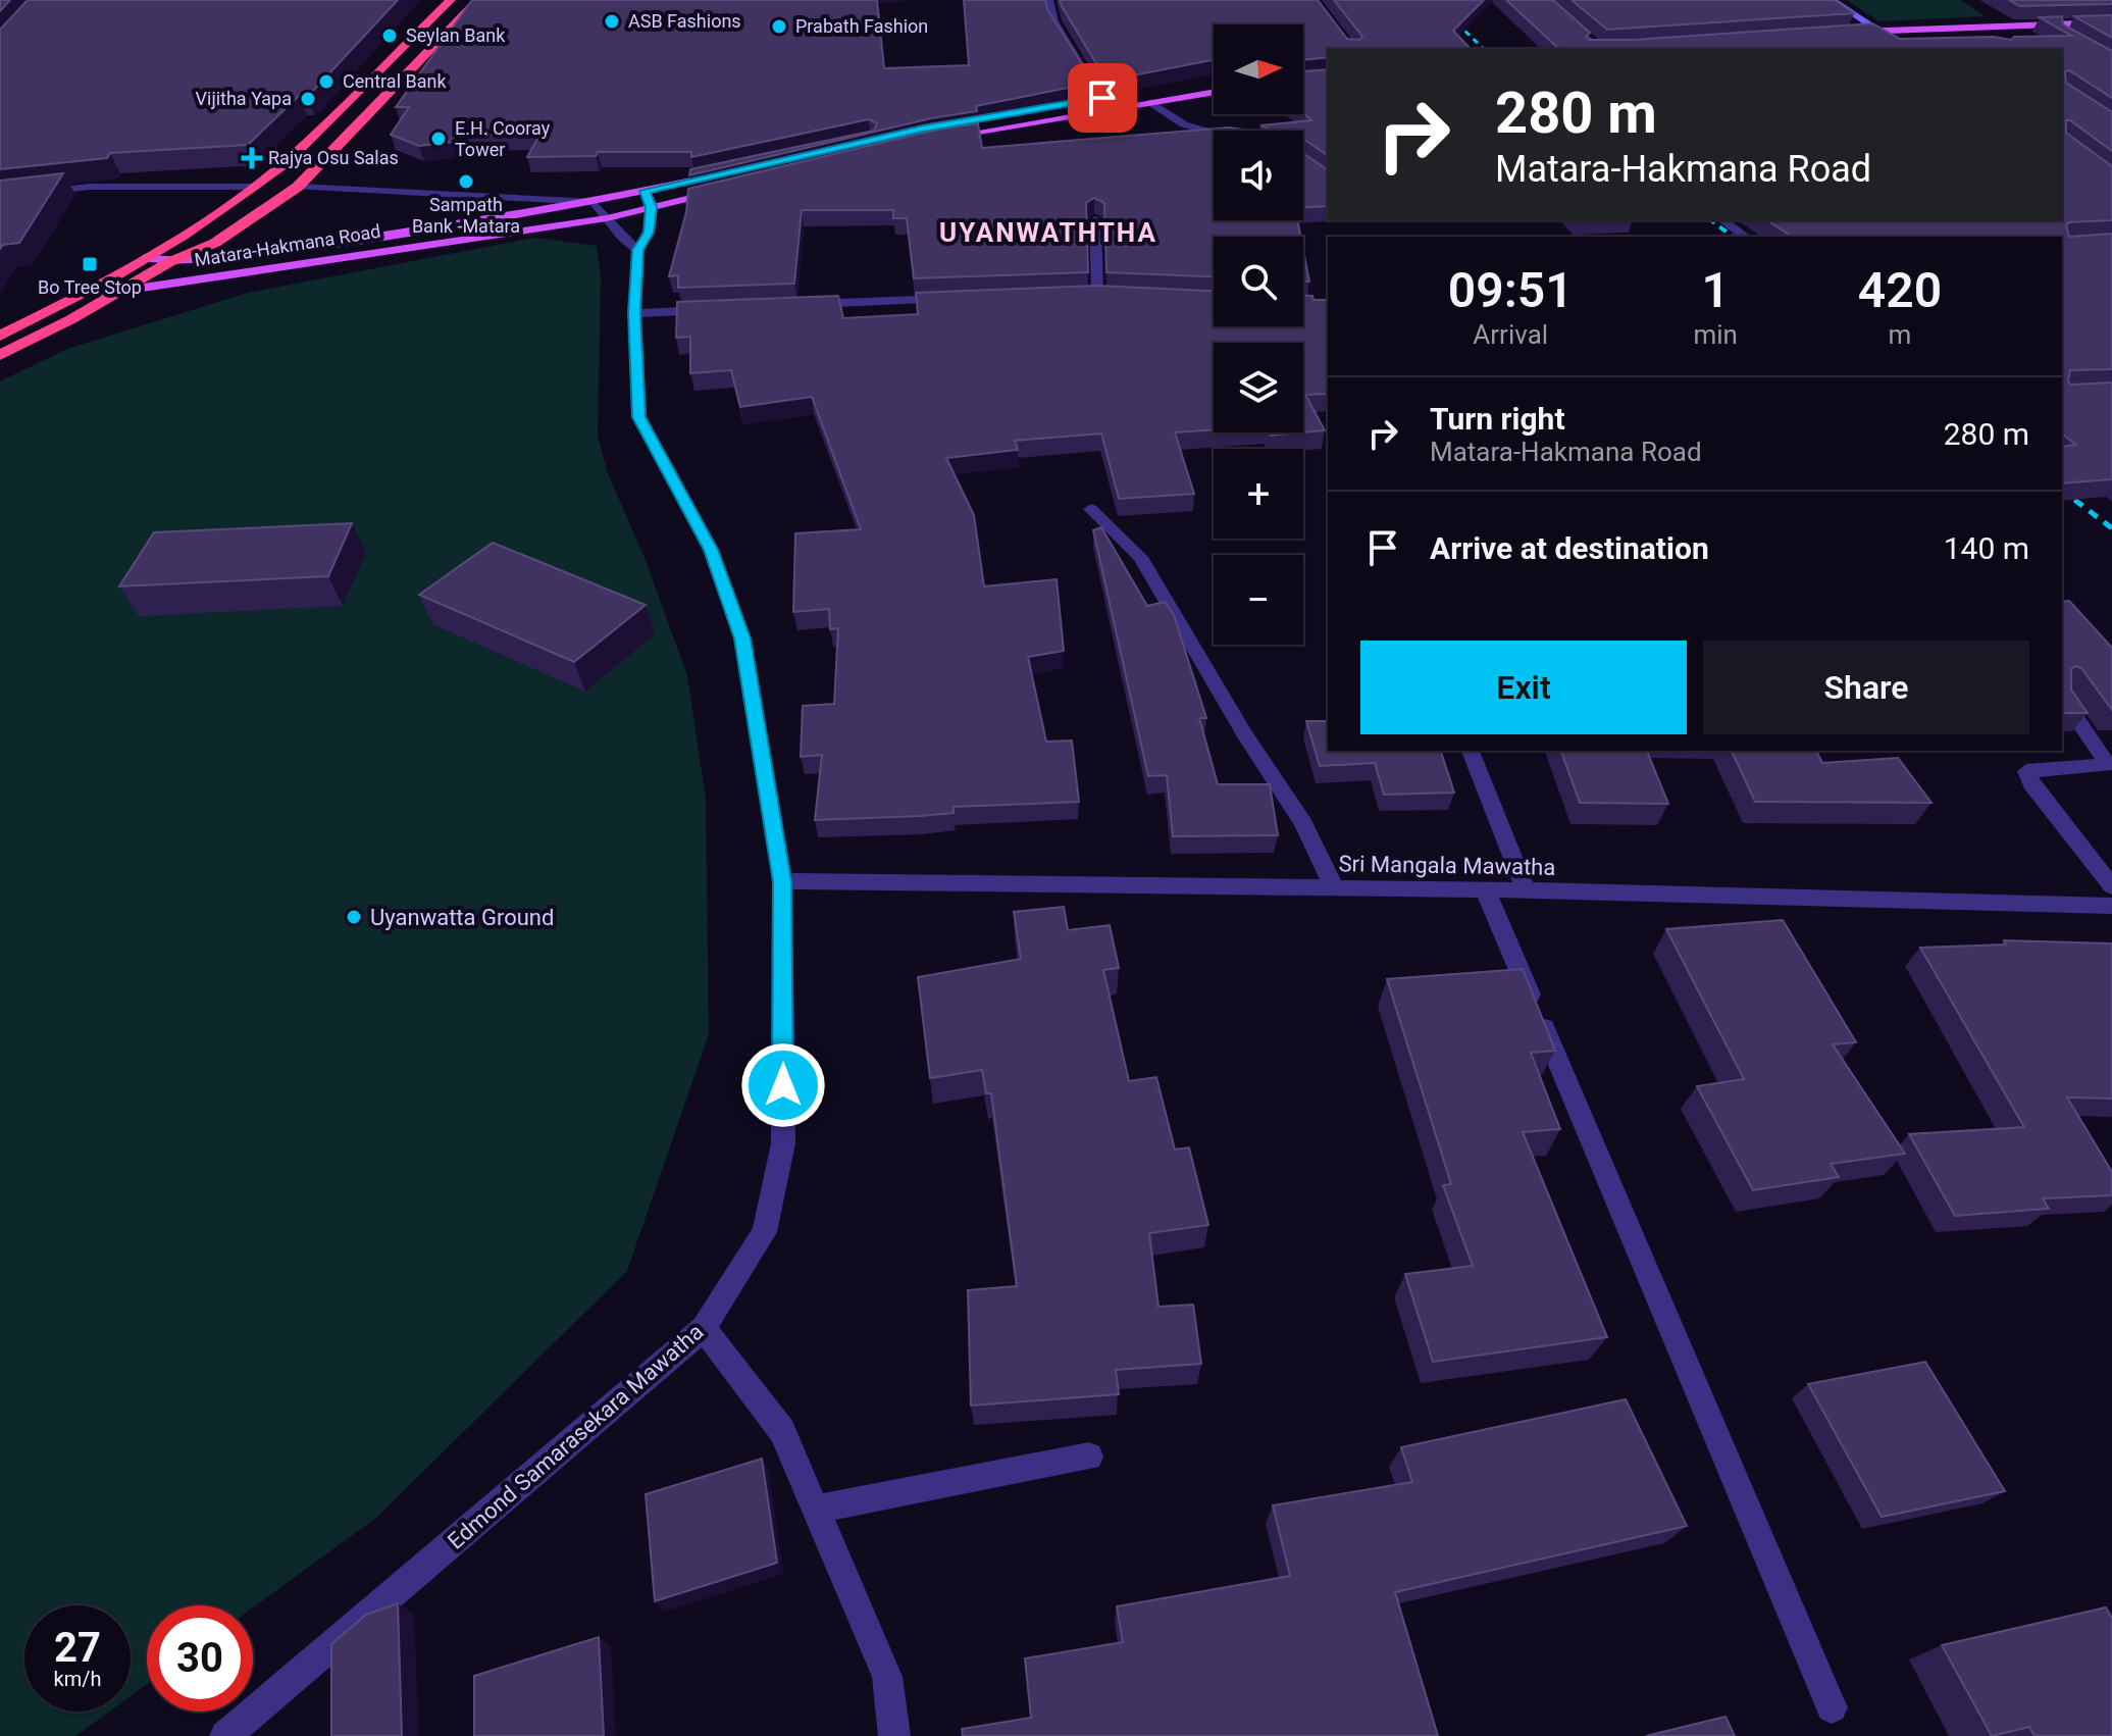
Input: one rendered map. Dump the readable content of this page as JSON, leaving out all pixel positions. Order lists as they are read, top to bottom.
{
  "streets": {
    "main road": ["Matara-Hakmana Road"],
    "street": ["Sri Mangala Mawatha", "Edmond Samarasekara Mawatha"]
  },
  "crossings": [
    ["Matara-Hakmana Road", "Edmond Samarasekara Mawatha"],
    ["Sri Mangala Mawatha", "Edmond Samarasekara Mawatha"]
  ],
  "districts": ["UYANWATHTHA"],
  "places": {
    "other": [
      "ASB Fashions",
      "Prabath Fashion",
      "Seylan Bank",
      "Central Bank",
      "Vijitha Yapa",
      "E.H. Cooray Tower",
      "Sampath Bank -Matara",
      "Uyanwatta Ground"
    ],
    "health": ["Rajya Osu Salas"],
    "transit": ["Bo Tree Stop"]
  },
  "north": "right",
  "page": {
    "map_buttons": ["+", "−"],
    "turn": ["280 m", "Matara-Hakmana Road"],
    "eta": [
      "09:51",
      "Arrival",
      "1",
      "min",
      "420",
      "m"
    ],
    "list": [
      {
        "name": "Turn right",
        "note": "Matara-Hakmana Road",
        "value": "280 m"
      },
      {
        "name": "Arrive at destination",
        "value": "140 m"
      }
    ],
    "buttons": ["Exit", "Share"],
    "speed": "27 km/h",
    "limit": "30"
  }
}
